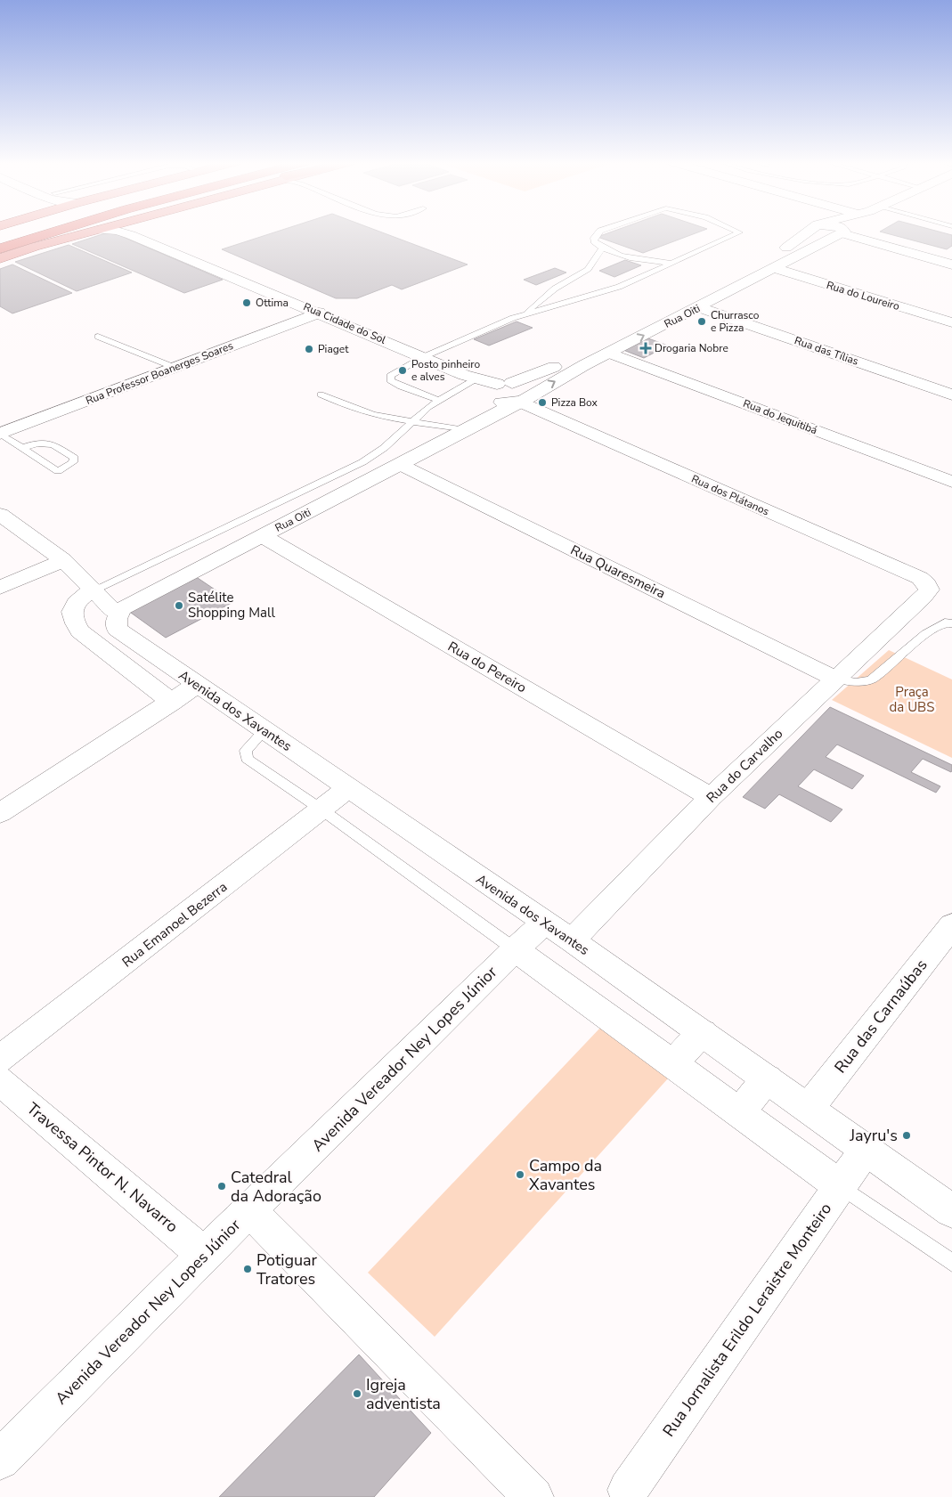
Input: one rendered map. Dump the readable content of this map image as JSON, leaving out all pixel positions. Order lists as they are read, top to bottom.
{
  "streets": {
    "street": [
      "Rua do Loureiro",
      "Rua Oiti",
      "Rua Cidade do Sol",
      "Rua das Tílias",
      "Rua Professor Boanerges Soares",
      "Rua do Jequitibá",
      "Rua dos Plátanos",
      "Rua Quaresmeira",
      "Rua do Pereiro",
      "Avenida dos Xavantes",
      "Rua do Carvalho",
      "Rua Emanoel Bezerra",
      "Rua das Carnaúbas",
      "Avenida Vereador Ney Lopes Júnior",
      "Travessa Pintor N. Navarro",
      "Rua Jornalista Erildo Leraistre Monteiro"
    ]
  },
  "crossings": [
    ["Rua do Loureiro", "Rua Oiti"],
    ["Rua Oiti", "Rua Cidade do Sol"],
    ["Rua Oiti", "Rua das Tílias"],
    ["Rua Oiti", "Rua do Jequitibá"],
    ["Rua Oiti", "Rua dos Plátanos"],
    ["Rua Oiti", "Rua Quaresmeira"],
    ["Rua Oiti", "Rua do Pereiro"],
    ["Rua Oiti", "Avenida dos Xavantes"],
    ["Rua Cidade do Sol", "Rua Professor Boanerges Soares"],
    ["Rua Cidade do Sol", "Rua dos Plátanos"],
    ["Rua dos Plátanos", "Rua do Carvalho"],
    ["Rua Quaresmeira", "Rua do Carvalho"],
    ["Rua do Pereiro", "Rua do Carvalho"],
    ["Avenida dos Xavantes", "Rua do Carvalho"],
    ["Avenida dos Xavantes", "Rua Emanoel Bezerra"],
    ["Avenida dos Xavantes", "Rua das Carnaúbas"],
    ["Avenida dos Xavantes", "Avenida Vereador Ney Lopes Júnior"],
    ["Avenida dos Xavantes", "Rua Jornalista Erildo Leraistre Monteiro"],
    ["Avenida Vereador Ney Lopes Júnior", "Travessa Pintor N. Navarro"]
  ],
  "parks": ["Praça da UBS"],
  "places": {
    "other": [
      "Ottima",
      "Churrasco e Pizza",
      "Piaget",
      "Posto pinheiro e alves",
      "Pizza Box",
      "Satélite Shopping Mall",
      "Jayru's",
      "Campo da Xavantes",
      "Catedral da Adoração",
      "Potiguar Tratores",
      "Igreja adventista"
    ],
    "health": ["Drogaria Nobre"]
  }
}
